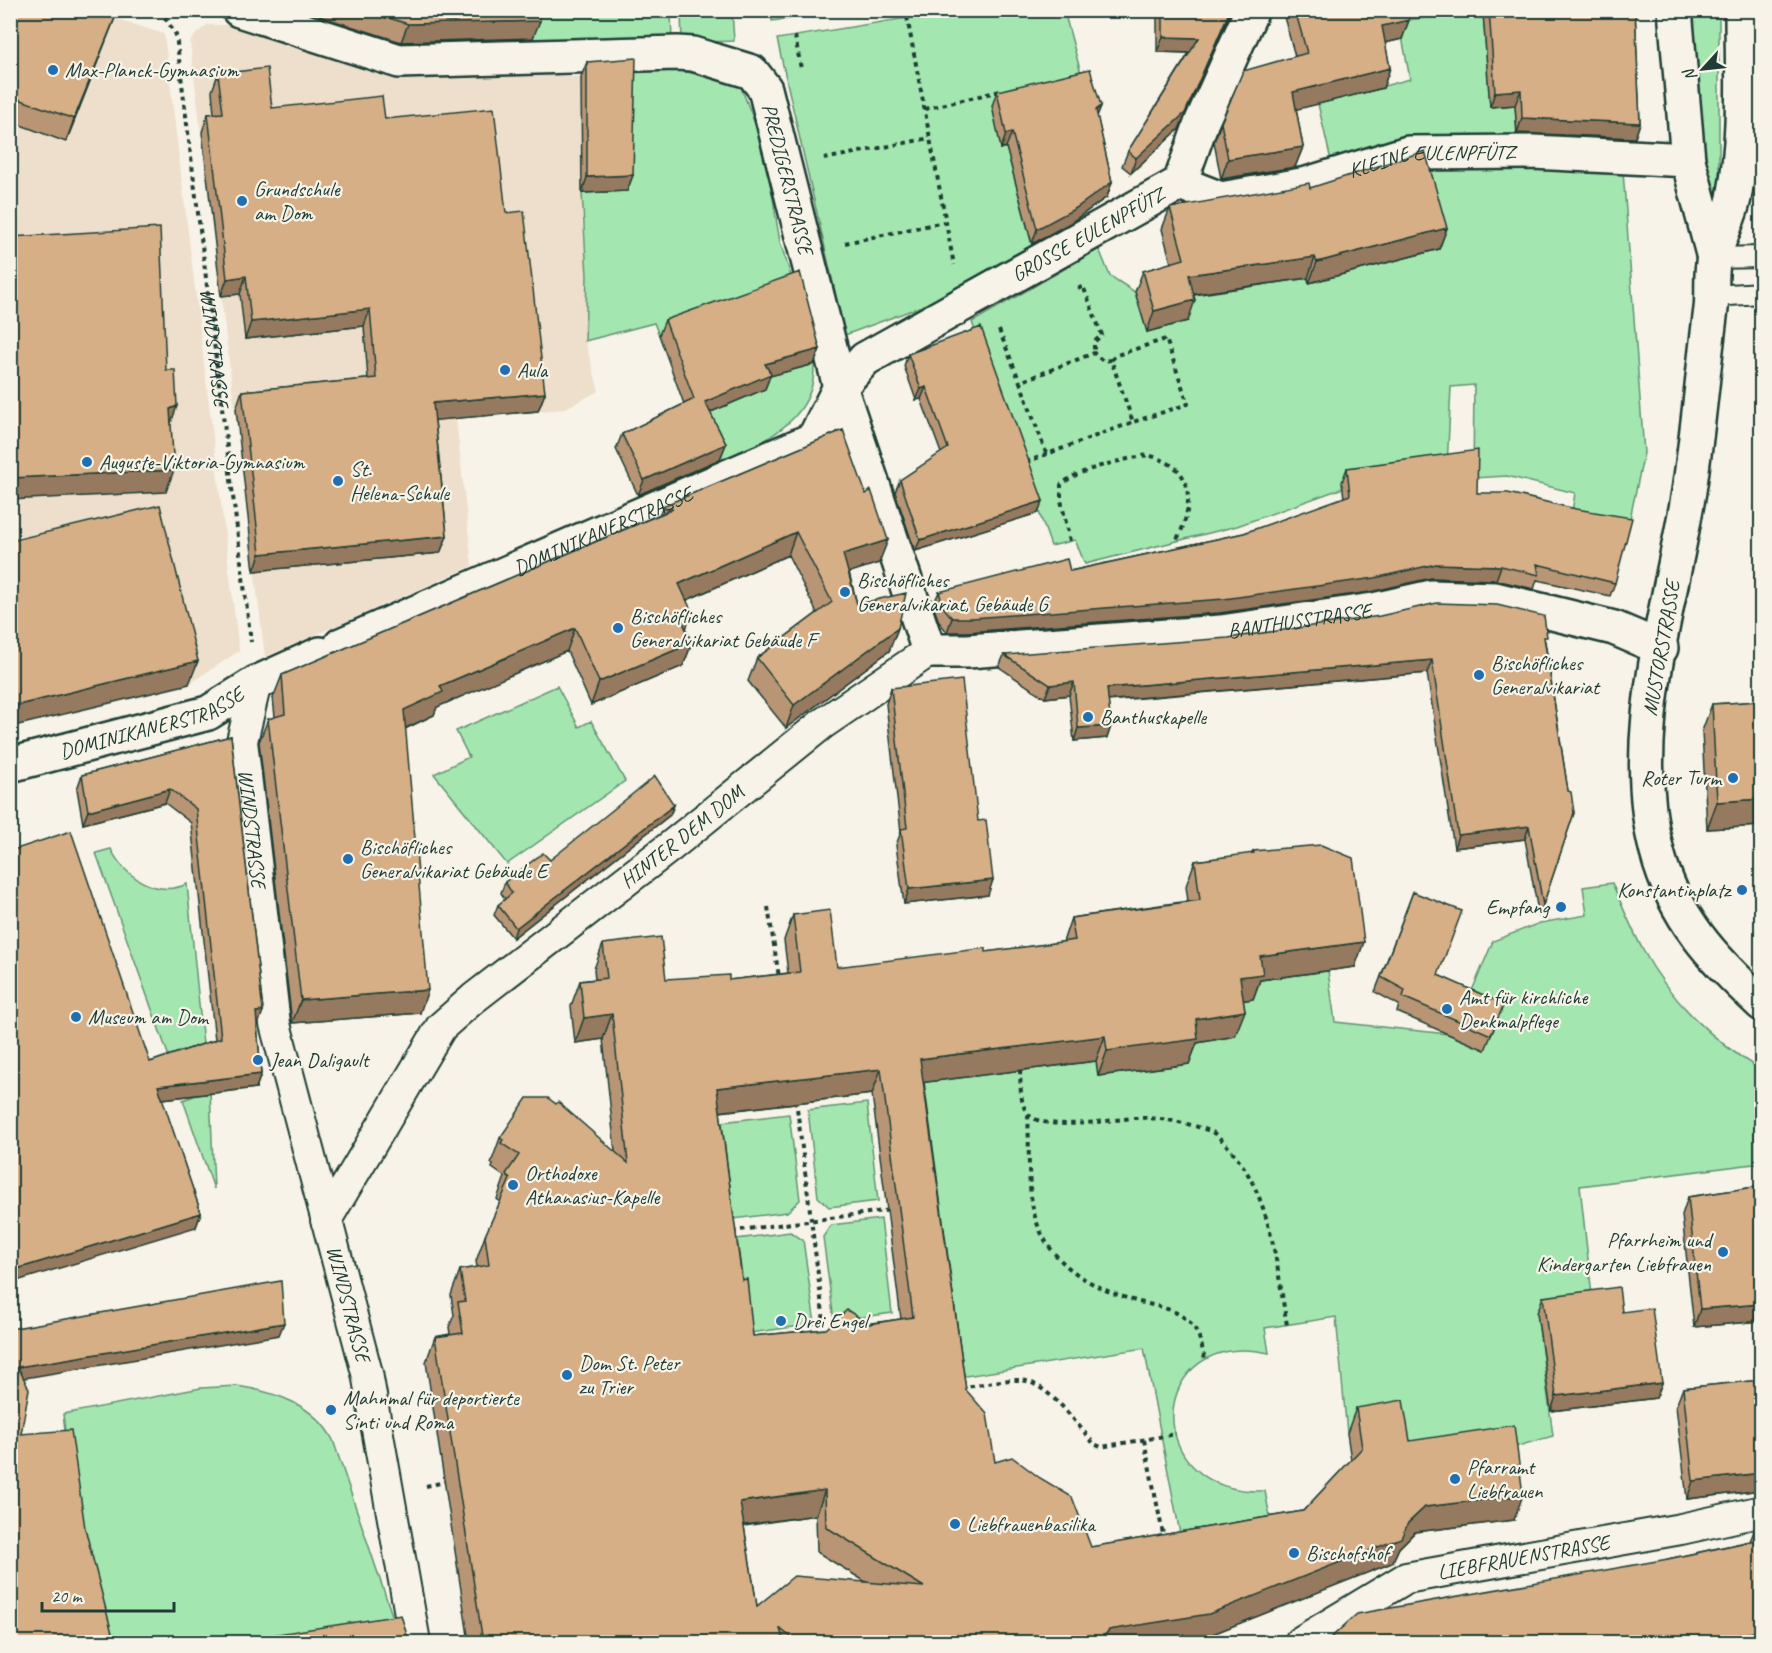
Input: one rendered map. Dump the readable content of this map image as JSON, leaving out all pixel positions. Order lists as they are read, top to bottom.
{
  "streets": {
    "street": [
      "KLEINE EULENPFÜTZ",
      "PREDIGERSTRASSE",
      "GROSSE EULENPFÜTZ",
      "WINDSTRASSE",
      "DOMINIKANERSTRASSE",
      "BANTHUSSTRASSE",
      "MUSTORSTRASSE",
      "HINTER DEM DOM",
      "LIEBFRAUENSTRASSE"
    ]
  },
  "crossings": [
    ["KLEINE EULENPFÜTZ", "GROSSE EULENPFÜTZ"],
    ["KLEINE EULENPFÜTZ", "MUSTORSTRASSE"],
    ["PREDIGERSTRASSE", "GROSSE EULENPFÜTZ"],
    ["PREDIGERSTRASSE", "DOMINIKANERSTRASSE"],
    ["PREDIGERSTRASSE", "BANTHUSSTRASSE"],
    ["PREDIGERSTRASSE", "HINTER DEM DOM"],
    ["GROSSE EULENPFÜTZ", "DOMINIKANERSTRASSE"],
    ["WINDSTRASSE", "DOMINIKANERSTRASSE"],
    ["WINDSTRASSE", "HINTER DEM DOM"],
    ["BANTHUSSTRASSE", "MUSTORSTRASSE"],
    ["BANTHUSSTRASSE", "HINTER DEM DOM"]
  ],
  "places": [
    "Max-Planck-Gymnasium",
    "Grundschule am Dom",
    "Aula",
    "Auguste-Viktoria-Gymnasium",
    "St. Helena-Schule",
    "Bischöfliches Generalvikariat, Gebäude G",
    "Bischöfliches Generalvikariat Gebäude F",
    "Bischöfliches Generalvikariat",
    "Banthuskapelle",
    "Roter Turm",
    "Bischöfliches Generalvikariat Gebäude E",
    "Konstantinplatz",
    "Empfang",
    "Amt für kirchliche Denkmalpflege",
    "Museum am Dom",
    "Jean Daligault",
    "Orthodoxe Athanasius-Kapelle",
    "Pfarrheim und Kindergarten Liebfrauen",
    "Drei Engel",
    "Dom St. Peter zu Trier",
    "Mahnmal für deportierte Sinti und Roma",
    "Pfarramt Liebfrauen",
    "Liebfrauenbasilika",
    "Bischofshof"
  ],
  "scale_bar": "20 m",
  "north": "bottom left"
}
